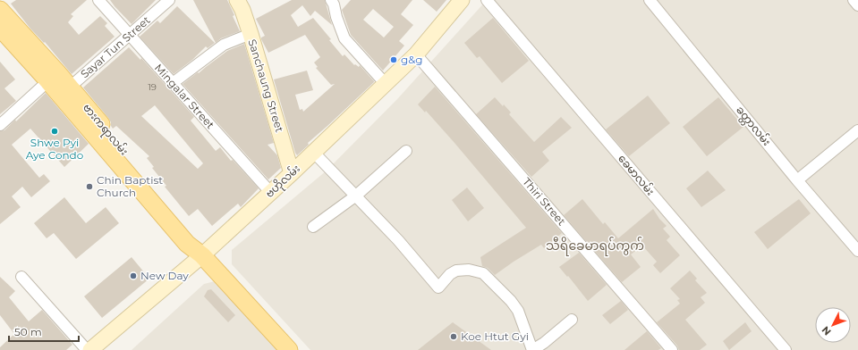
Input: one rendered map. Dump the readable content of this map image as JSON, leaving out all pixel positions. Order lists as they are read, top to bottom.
{
  "streets": {
    "main road": ["Sanchaung Street", "ဗားကရာလမ်း", "ဗဟိုလမ်း"],
    "street": [
      "Sayar Tun Street",
      "Mingalar Street",
      "ခတ္တာလမ်း",
      "ခေမာလမ်း",
      "Thiri Street"
    ]
  },
  "crossings": [
    ["Sayar Tun Street", "Mingalar Street"],
    ["Sayar Tun Street", "ဗားကရာလမ်း"],
    ["Sanchaung Street", "ဗဟိုလမ်း"],
    ["Mingalar Street", "ဗဟိုလမ်း"],
    ["ဗားကရာလမ်း", "ဗဟိုလမ်း"],
    ["ဗဟိုလမ်း", "Thiri Street"]
  ],
  "districts": ["သီရိခေမာရပ်ကွက်"],
  "places": [
    "g&g",
    "Shwe Pyi Aye Condo",
    "Chin Baptist Church",
    "New Day",
    "Koe Htut Gyi"
  ],
  "house_numbers": ["19"],
  "scale_bar": "50 m",
  "north": "bottom left"
}
